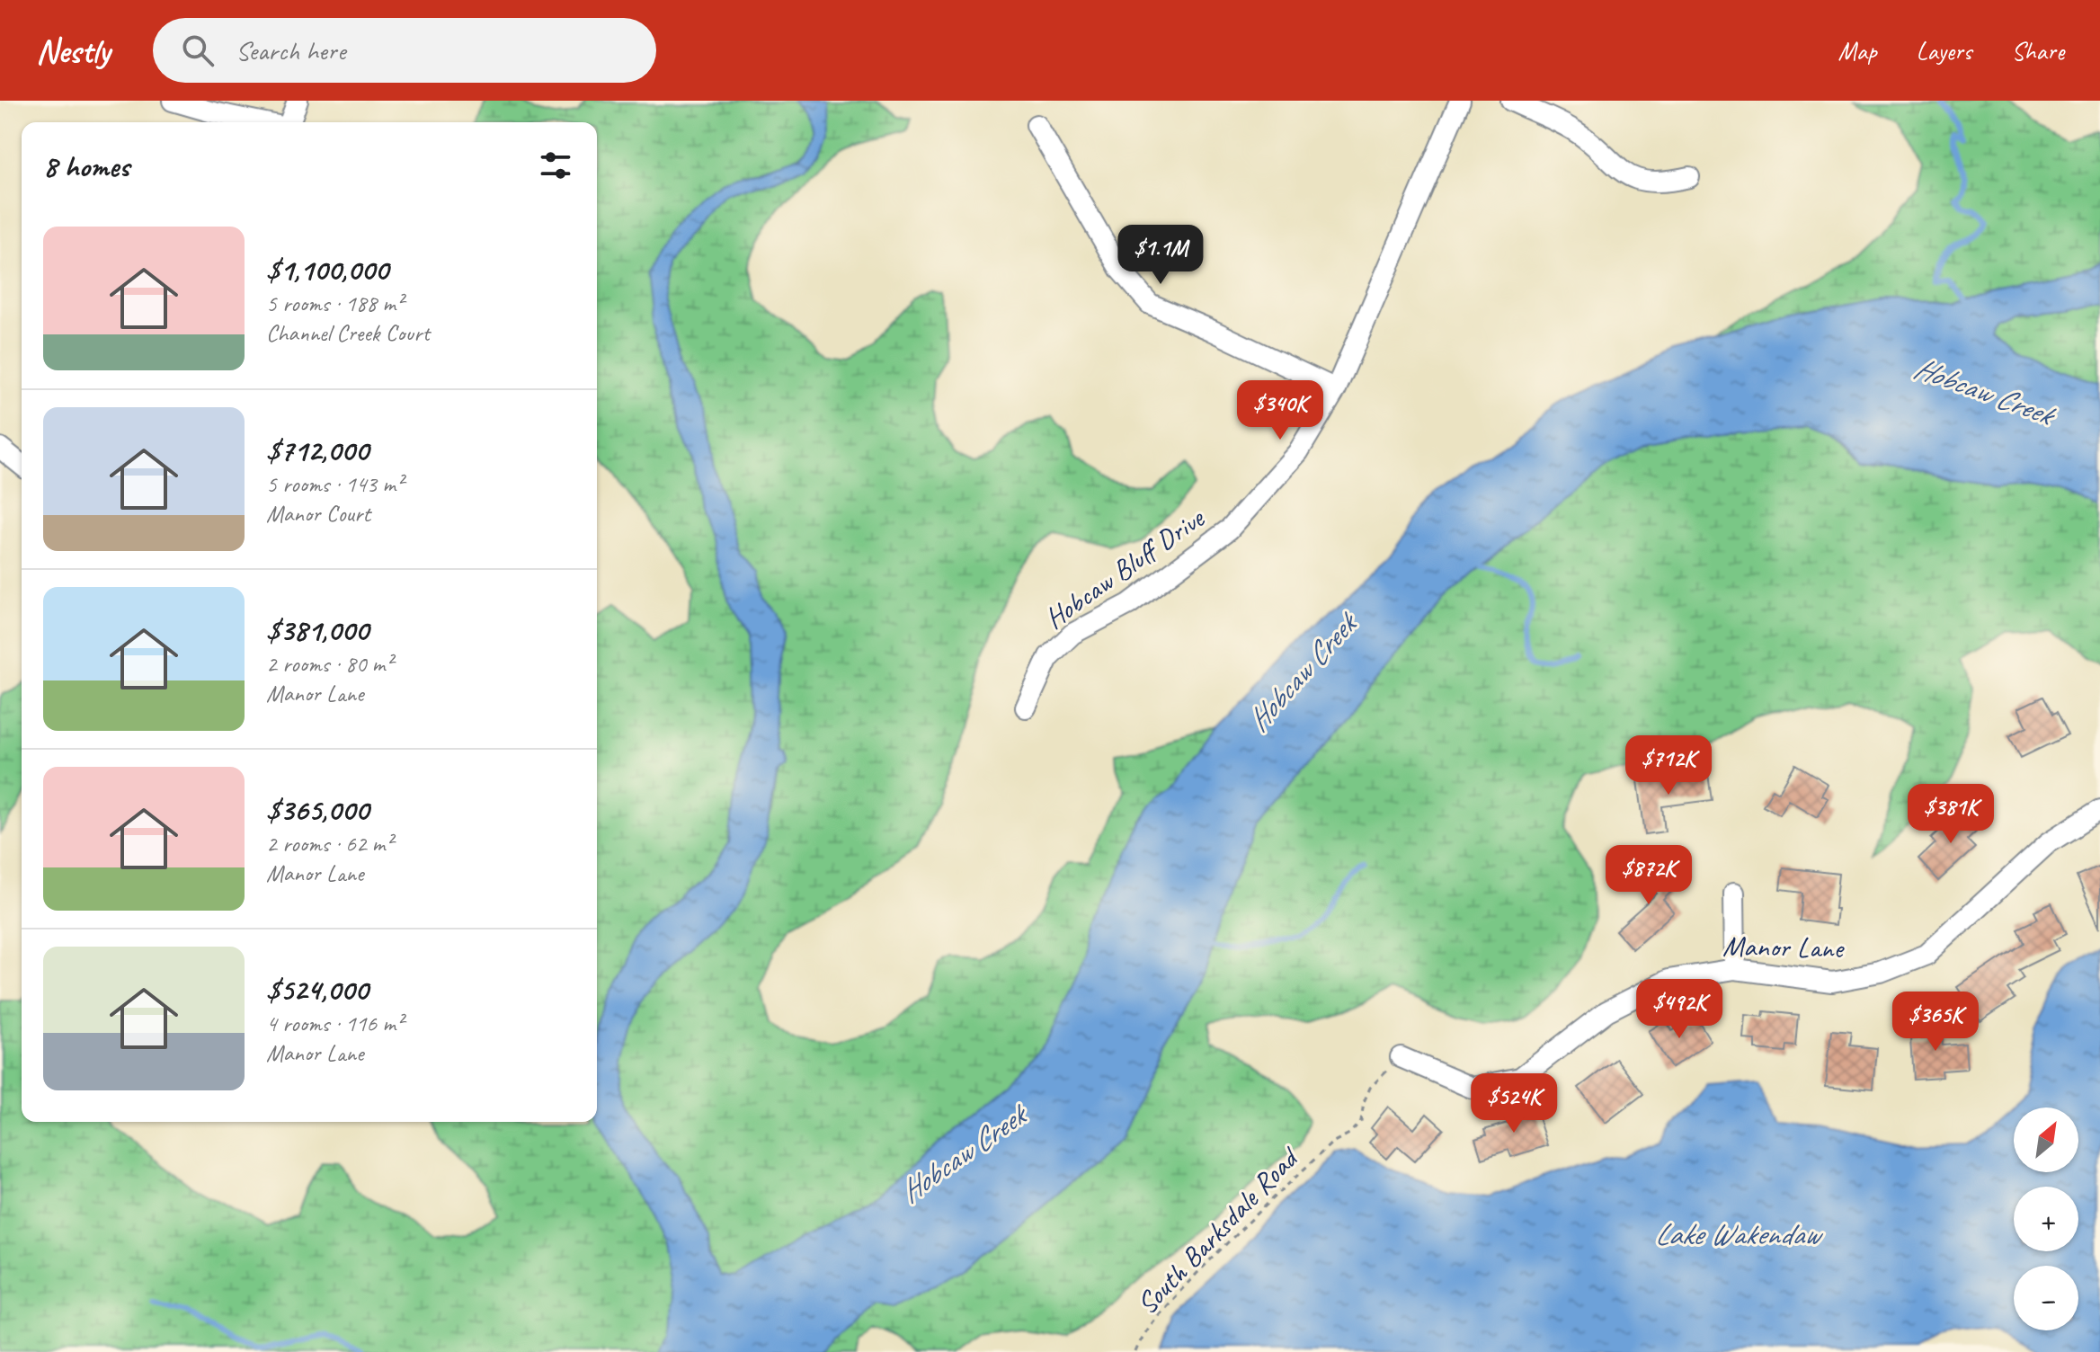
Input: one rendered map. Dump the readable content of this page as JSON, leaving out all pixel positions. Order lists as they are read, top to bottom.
{
  "streets": {
    "street": ["Hobcaw Bluff Drive", "Manor Lane"],
    "path": ["South Barksdale Road"]
  },
  "crossings": [
    ["Manor Lane", "South Barksdale Road"]
  ],
  "water": ["Hobcaw Creek", "Lake Wakendaw"],
  "north": "top right",
  "page": {
    "header": "Nestly",
    "search": "Search here",
    "nav": ["Map", "Layers", "Share"],
    "heading": "8 homes",
    "list": [
      {
        "name": "$1,100,000",
        "note": "5 rooms · 188 m² · Channel Creek Court"
      },
      {
        "name": "$712,000",
        "note": "5 rooms · 143 m² · Manor Court"
      },
      {
        "name": "$381,000",
        "note": "2 rooms · 80 m² · Manor Lane"
      },
      {
        "name": "$365,000",
        "note": "2 rooms · 62 m² · Manor Lane"
      },
      {
        "name": "$524,000",
        "note": "4 rooms · 116 m² · Manor Lane"
      }
    ],
    "price": [
      "$1.1M",
      "$340K",
      "$712K",
      "$381K",
      "$872K",
      "$492K",
      "$365K",
      "$524K"
    ],
    "map_buttons": ["+", "−"]
  }
}
